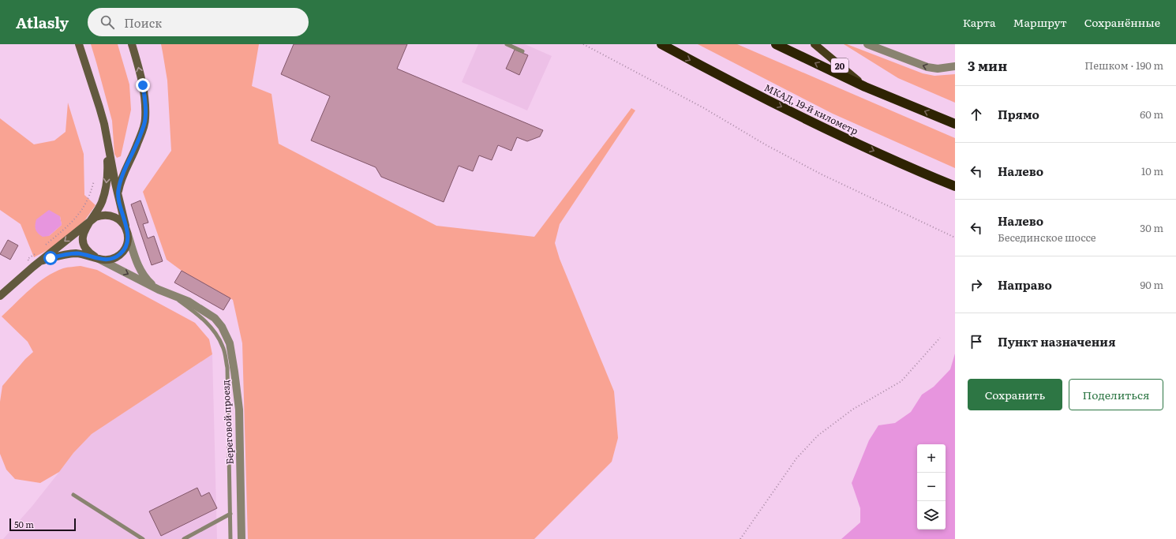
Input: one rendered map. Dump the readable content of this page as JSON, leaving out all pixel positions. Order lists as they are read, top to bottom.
{
  "streets": {
    "highway": ["МКАД, 19-й километр"],
    "main road": ["20"],
    "street": ["Береговой проезд"]
  },
  "scale_bar": "50 m",
  "page": {
    "header": "Atlasly",
    "search": "Поиск",
    "nav": ["Карта", "Маршрут", "Сохранённые"],
    "heading": ["3 мин", "Пешком · 190 m"],
    "list": [
      ["Прямо", "60 m"],
      ["Налево", "10 m"],
      ["Налево", "Бесединское шоссе", "30 m"],
      ["Направо", "90 m"],
      "Пункт назначения"
    ],
    "buttons": ["Сохранить", "Поделиться"],
    "map_buttons": ["+", "−"],
    "scale": "50 m"
  }
}
